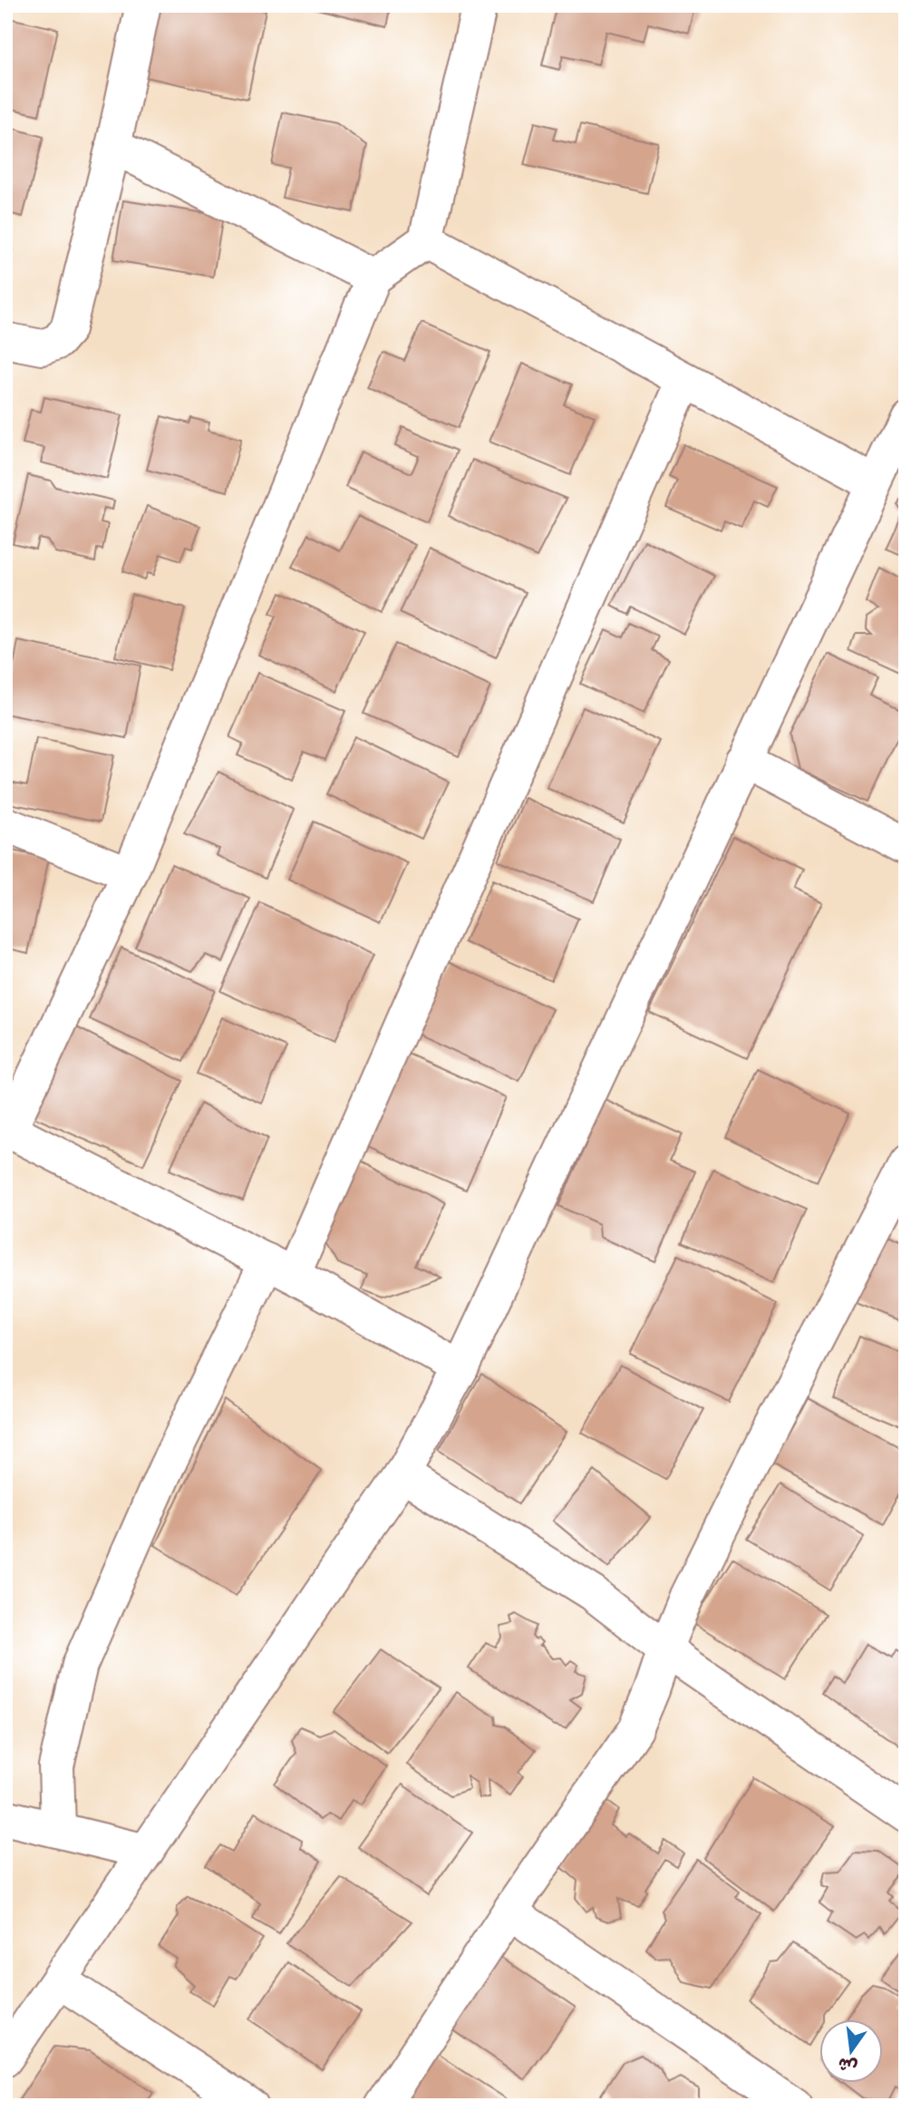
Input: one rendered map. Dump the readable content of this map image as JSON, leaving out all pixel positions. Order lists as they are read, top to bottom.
{
  "north": "bottom"
}
